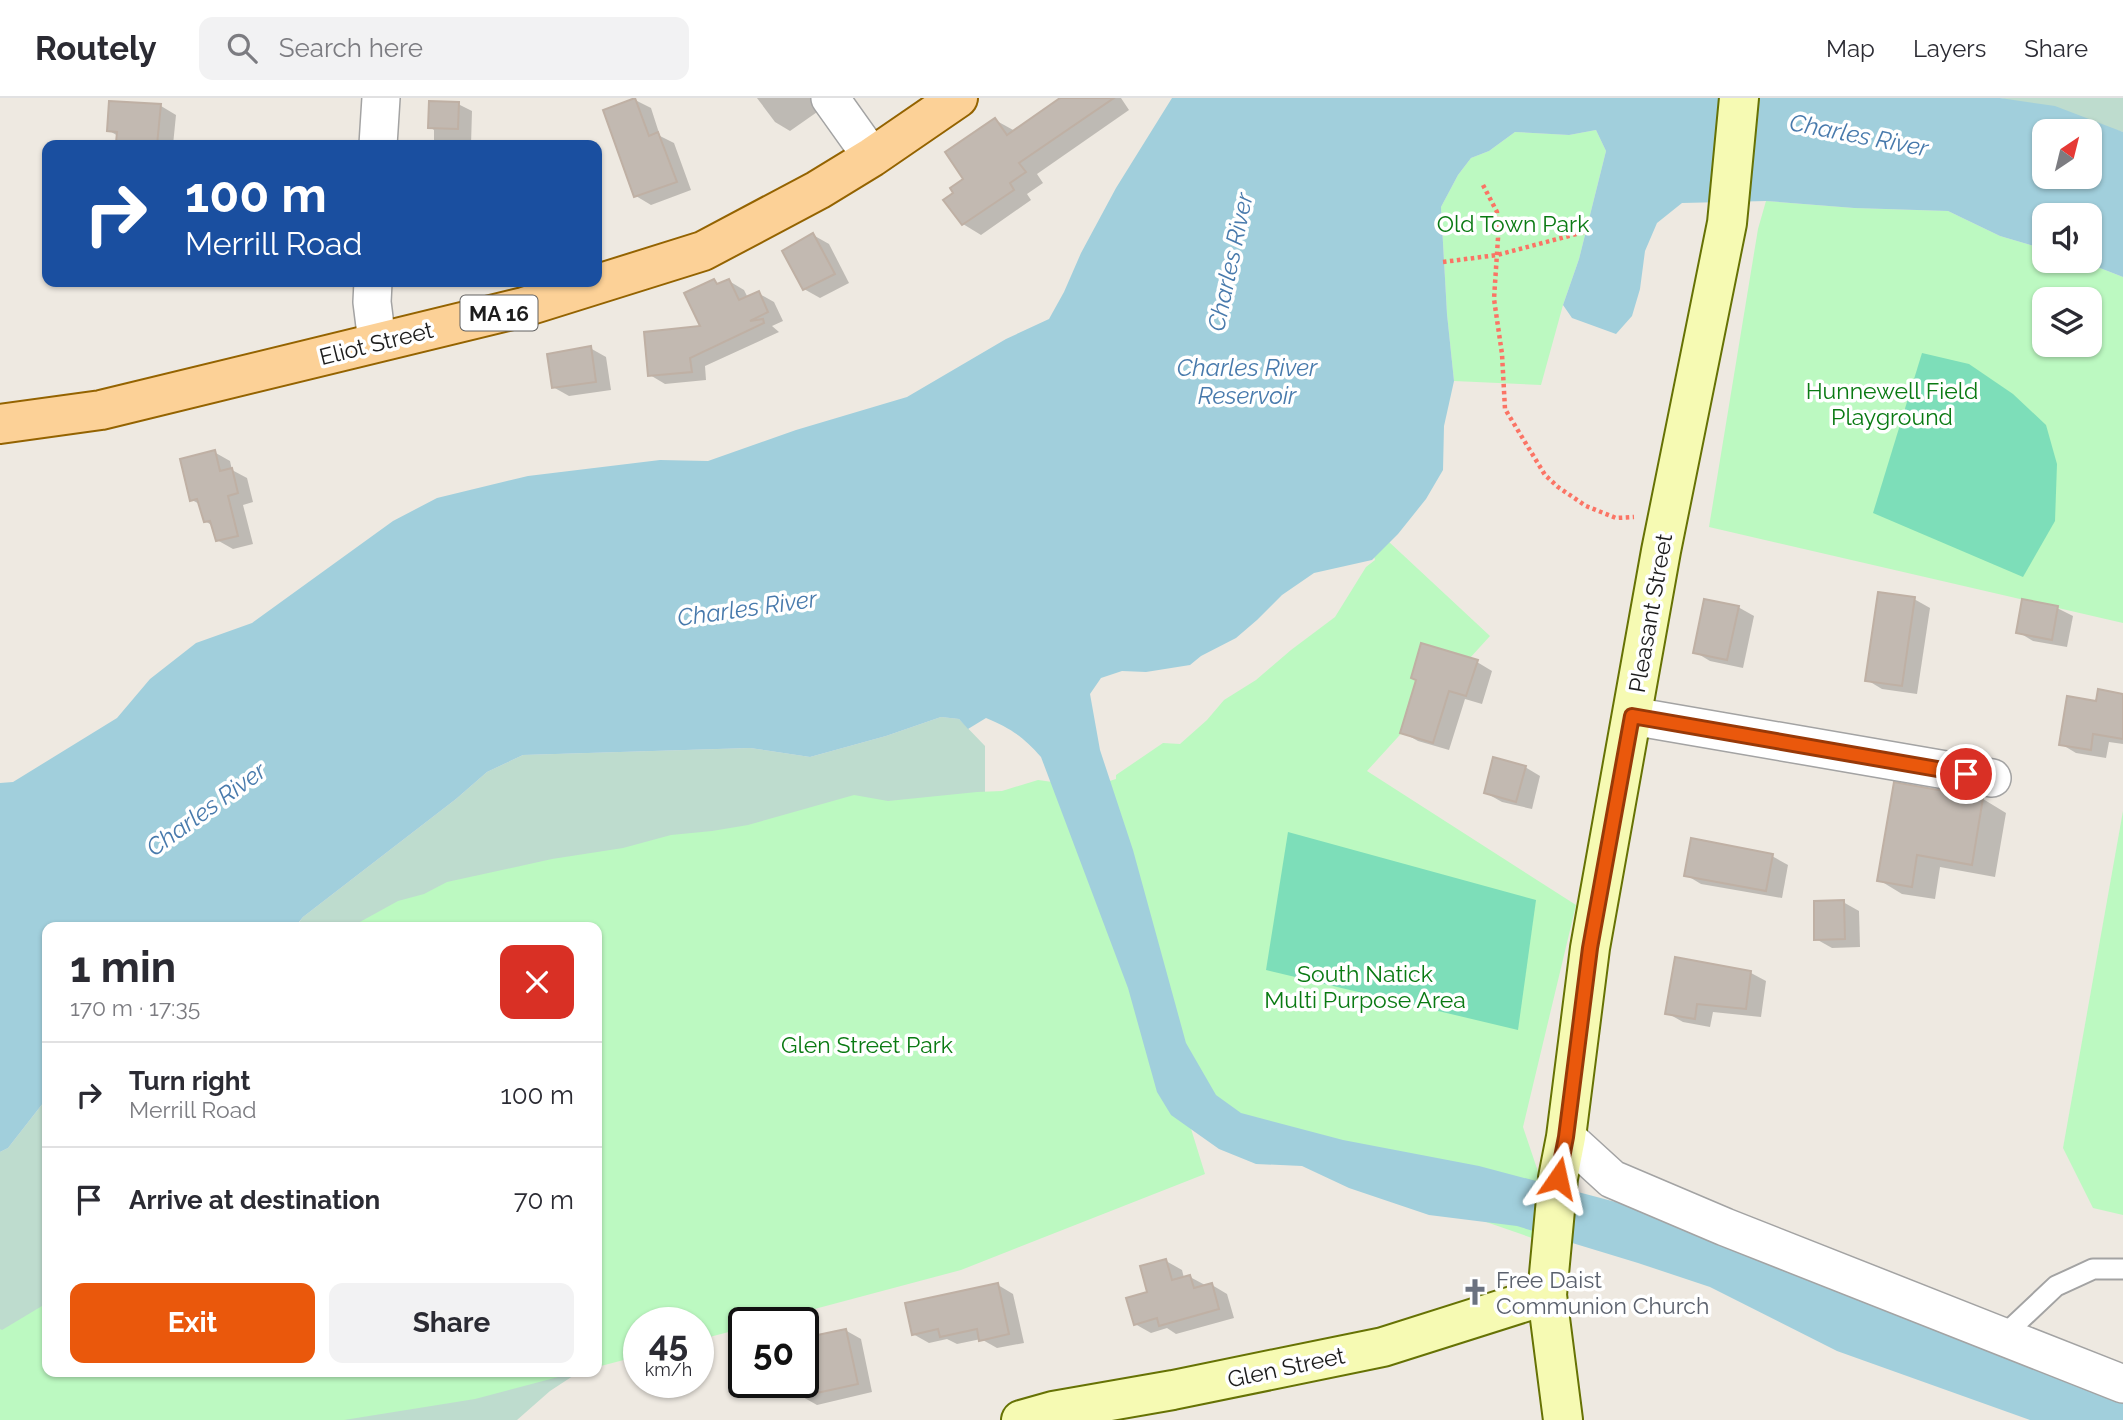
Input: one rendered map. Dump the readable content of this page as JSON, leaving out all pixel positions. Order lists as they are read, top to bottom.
{
  "streets": {
    "main road": [
      "MA 16",
      "Eliot Street",
      "Pleasant Street",
      "Glen Street"
    ]
  },
  "crossings": [
    ["Pleasant Street", "Glen Street"]
  ],
  "water": ["Charles River", "Charles River Reservoir"],
  "parks": [
    "Old Town Park",
    "Hunnewell Field Playground",
    "South Natick Multi Purpose Area",
    "Glen Street Park"
  ],
  "places": {
    "church": ["Free Daist Communion Church"]
  },
  "north": "top right",
  "page": {
    "header": "Routely",
    "search": "Search here",
    "nav": ["Map", "Layers", "Share"],
    "turn": ["100 m", "Merrill Road"],
    "heading": ["1 min", "170 m · 17:35"],
    "list": [
      {
        "name": "Turn right",
        "note": "Merrill Road",
        "value": "100 m"
      },
      {
        "name": "Arrive at destination",
        "value": "70 m"
      }
    ],
    "buttons": ["Exit", "Share"],
    "speed": "45 km/h",
    "limit": "50"
  }
}
